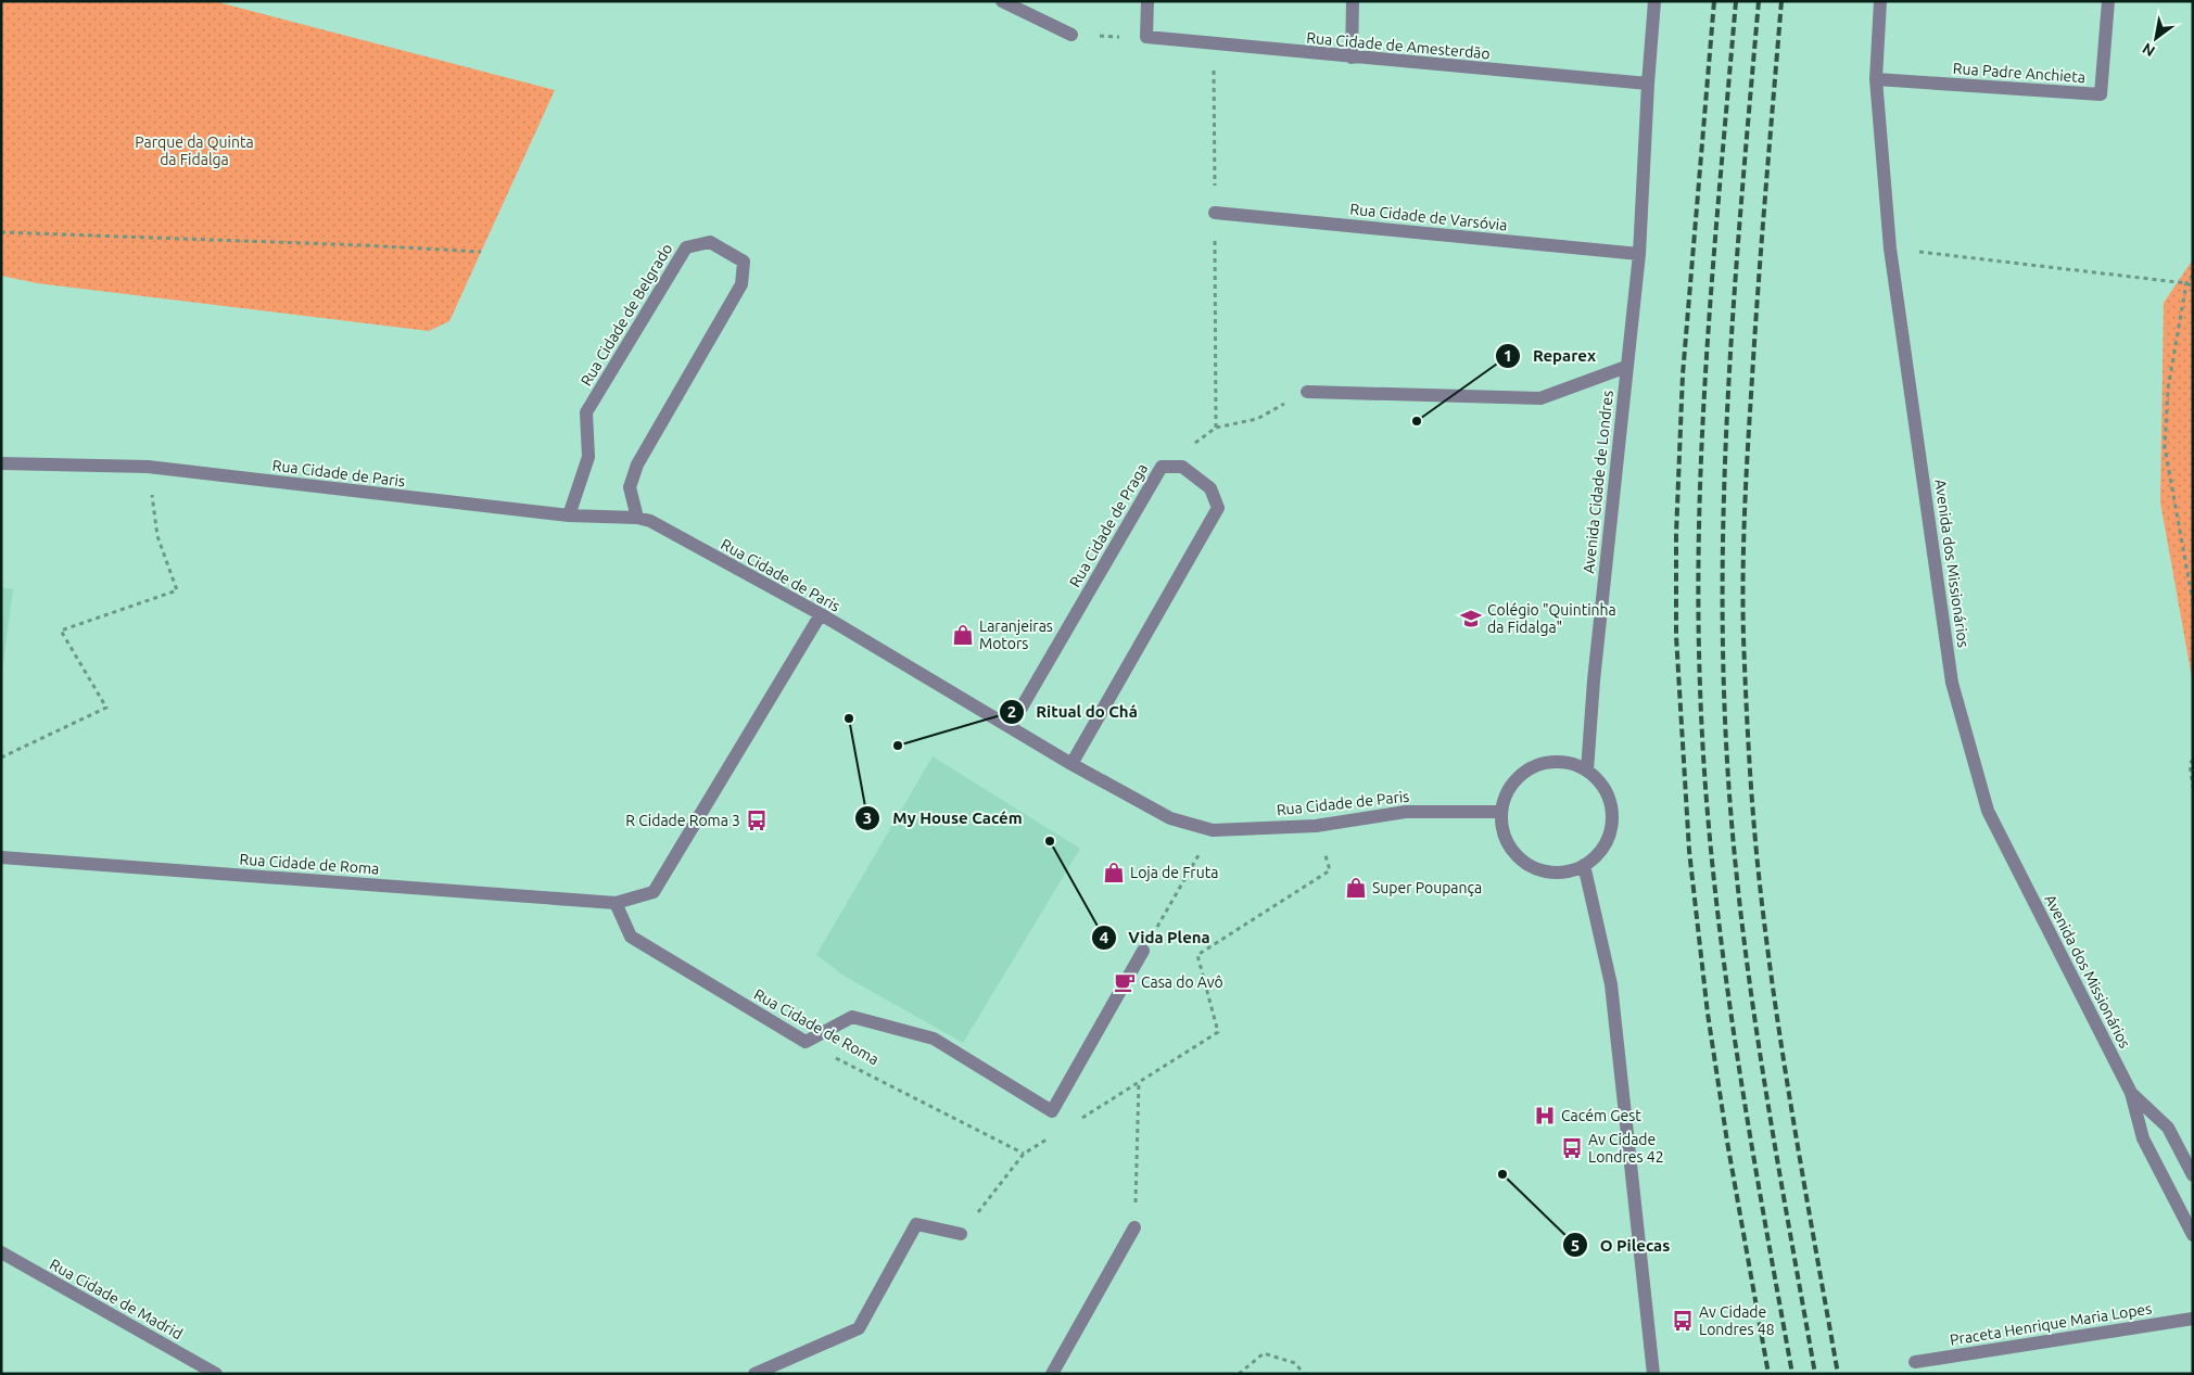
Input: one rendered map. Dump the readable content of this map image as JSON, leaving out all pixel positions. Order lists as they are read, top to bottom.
{
  "streets": {
    "street": [
      "Rua Cidade de Amesterdão",
      "Rua Padre Anchieta",
      "Rua Cidade de Varsóvia",
      "Rua Cidade de Belgrado",
      "Rua Cidade de Paris",
      "Avenida Cidade de Londres",
      "Rua Cidade de Praga",
      "Avenida dos Missionários",
      "Rua Cidade de Roma",
      "Rua Cidade de Madrid",
      "Praceta Henrique Maria Lopes"
    ]
  },
  "crossings": [
    ["Rua Cidade de Amesterdão", "Avenida Cidade de Londres"],
    ["Rua Padre Anchieta", "Avenida dos Missionários"],
    ["Rua Cidade de Varsóvia", "Avenida Cidade de Londres"],
    ["Rua Cidade de Belgrado", "Rua Cidade de Paris"],
    ["Rua Cidade de Paris", "Avenida Cidade de Londres"],
    ["Rua Cidade de Paris", "Rua Cidade de Praga"],
    ["Rua Cidade de Paris", "Rua Cidade de Roma"]
  ],
  "parks": ["Parque da Quinta da Fidalga"],
  "places": {
    "other": [
      "Reparex",
      "My House Cacém",
      "Ritual do Chá",
      "Vida Plena",
      "O Pilecas"
    ],
    "school or university": ["Colégio \"Quintinha da Fidalga\""],
    "shop": ["Laranjeiras Motors", "Loja de Fruta", "Super Poupança"],
    "bus stop": ["R Cidade Roma 3", "Av Cidade Londres 42", "Av Cidade Londres 48"],
    "cafe": ["Casa do Avô"],
    "hospital": ["Cacém Gest"]
  },
  "north": "bottom left"
}
